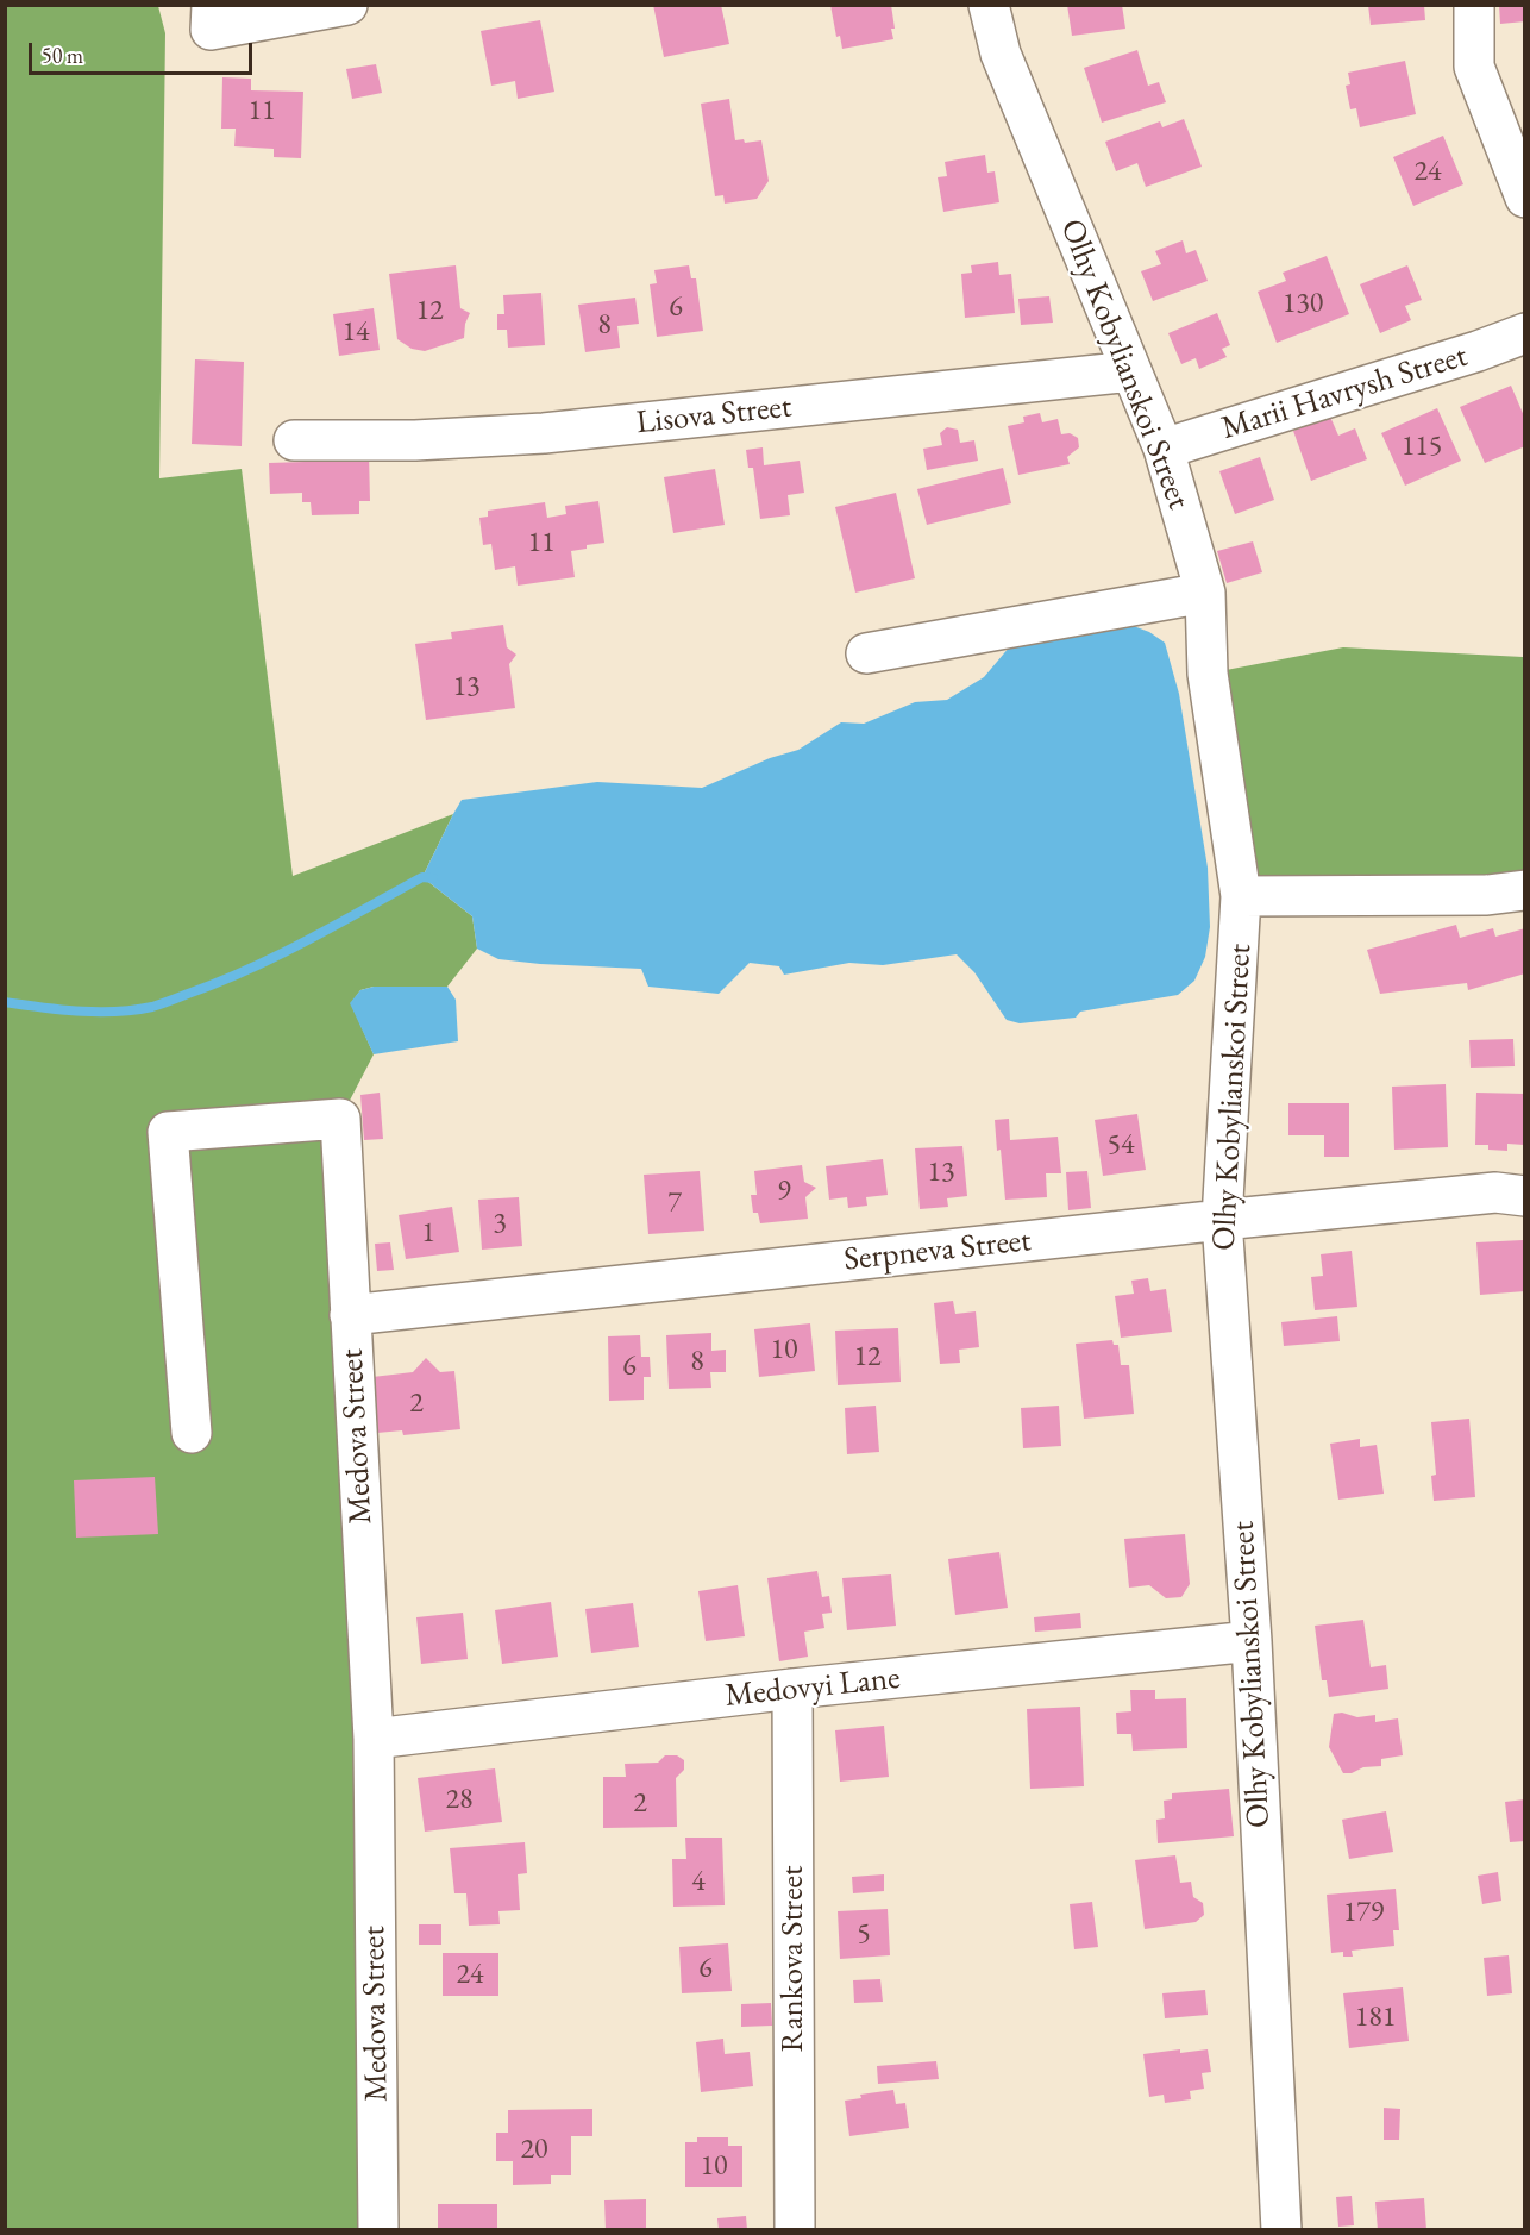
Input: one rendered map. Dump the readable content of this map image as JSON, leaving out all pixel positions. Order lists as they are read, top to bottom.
{
  "streets": {
    "street": [
      "Olhy Kobylianskoi Street",
      "Marii Havrysh Street",
      "Lisova Street",
      "Serpneva Street",
      "Medova Street",
      "Medovyi Lane",
      "Rankova Street"
    ]
  },
  "crossings": [
    ["Olhy Kobylianskoi Street", "Marii Havrysh Street"],
    ["Olhy Kobylianskoi Street", "Lisova Street"],
    ["Olhy Kobylianskoi Street", "Serpneva Street"],
    ["Olhy Kobylianskoi Street", "Medovyi Lane"],
    ["Serpneva Street", "Medova Street"],
    ["Medova Street", "Medovyi Lane"],
    ["Medovyi Lane", "Rankova Street"]
  ],
  "house_numbers": [
    "11",
    "24",
    "130",
    "6",
    "12",
    "8",
    "14",
    "115",
    "11",
    "13",
    "54",
    "13",
    "9",
    "7",
    "3",
    "1",
    "10",
    "12",
    "8",
    "6",
    "2",
    "28",
    "2",
    "4",
    "179",
    "5",
    "6",
    "24",
    "181",
    "20",
    "10"
  ],
  "scale_bar": "50 m"
}
